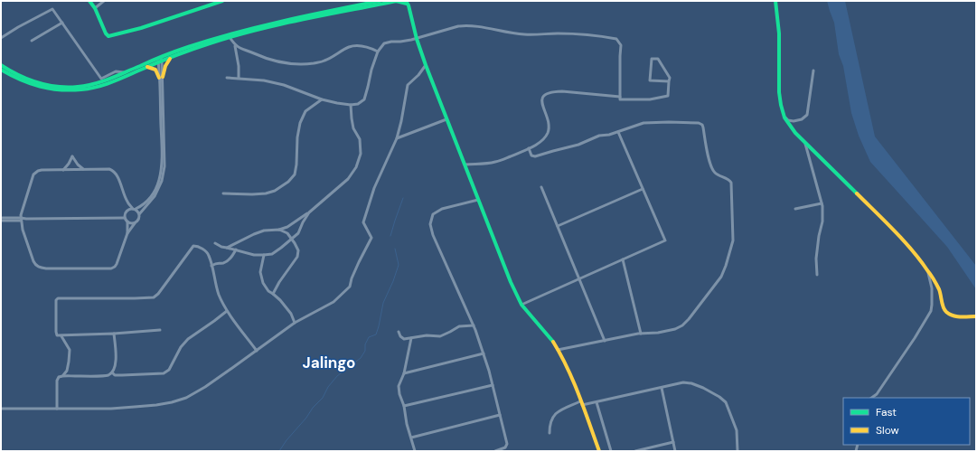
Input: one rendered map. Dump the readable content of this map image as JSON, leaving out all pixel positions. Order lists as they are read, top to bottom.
{
  "districts": ["Jalingo"],
  "legend": ["Fast", "Slow"]
}
